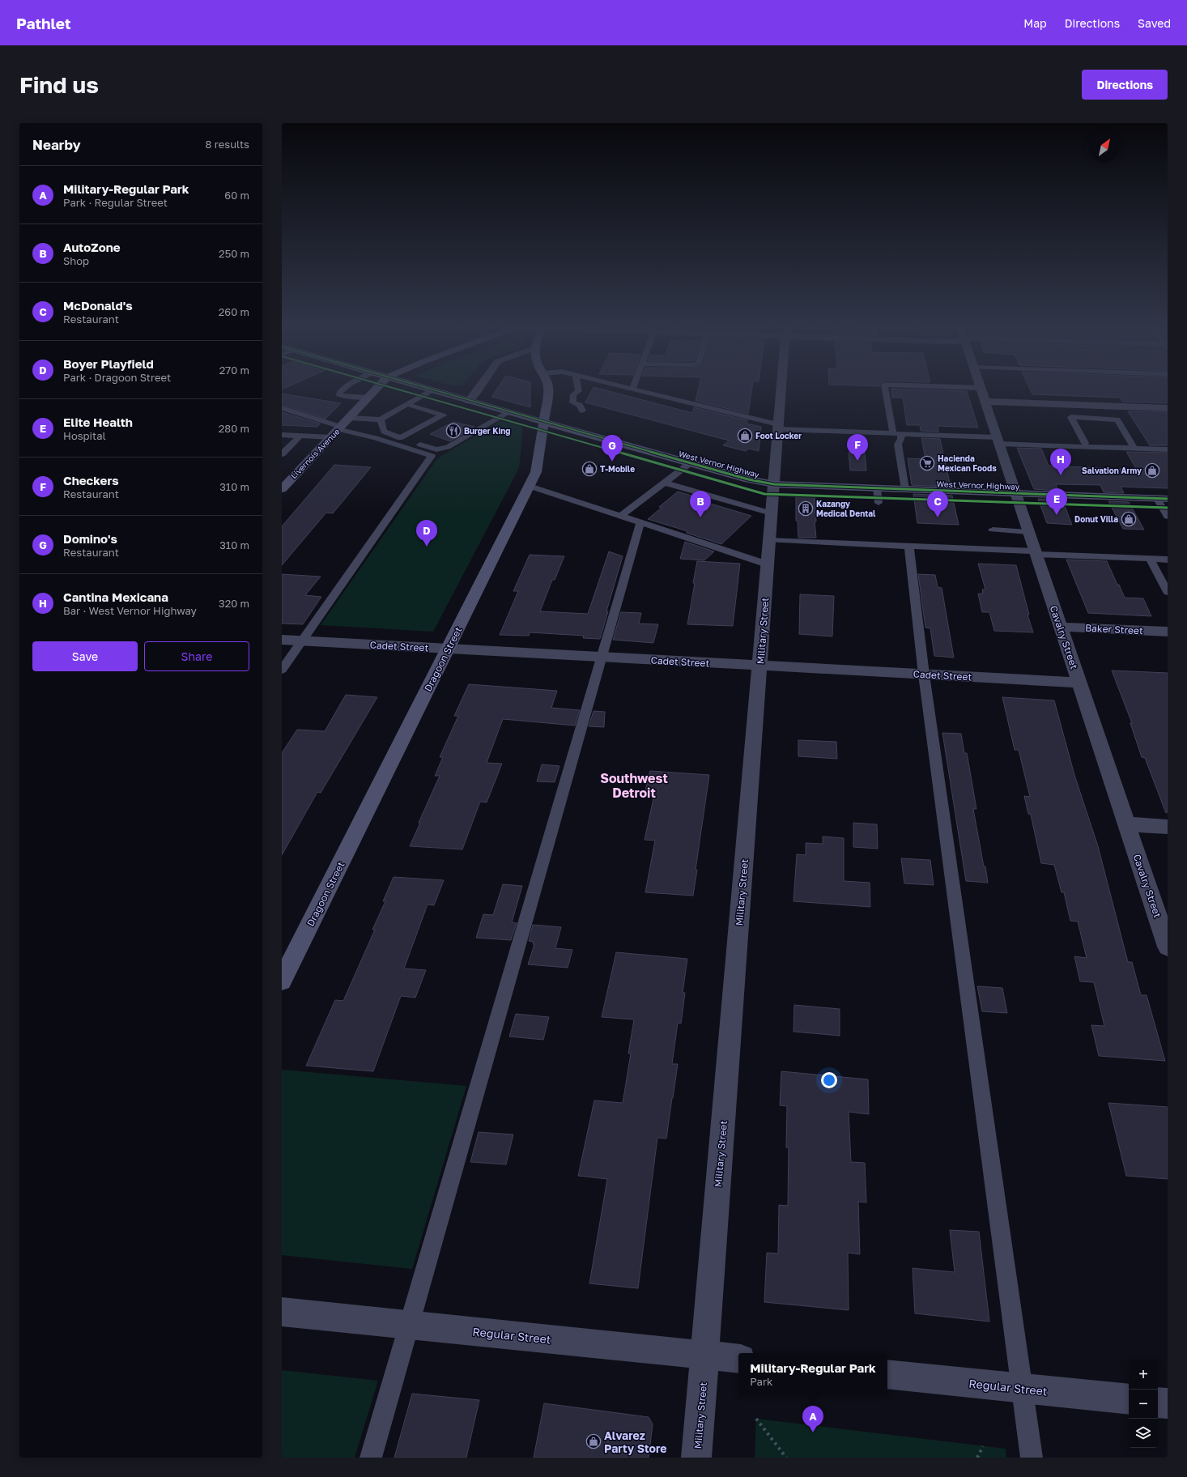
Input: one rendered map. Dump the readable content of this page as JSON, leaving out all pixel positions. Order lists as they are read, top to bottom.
{
  "streets": {
    "main road": ["Livernois Avenue", "West Vernor Highway", "Dragoon Street"],
    "street": [
      "Baker Street",
      "Military Street",
      "Cavalry Street",
      "Cadet Street",
      "Regular Street"
    ]
  },
  "crossings": [
    ["West Vernor Highway", "Military Street"],
    ["West Vernor Highway", "Cavalry Street"],
    ["West Vernor Highway", "Dragoon Street"],
    ["Baker Street", "Cavalry Street"],
    ["Military Street", "Cadet Street"],
    ["Military Street", "Regular Street"],
    ["Cavalry Street", "Cadet Street"],
    ["Cadet Street", "Dragoon Street"]
  ],
  "districts": ["Southwest Detroit"],
  "places": {
    "restaurant": ["Burger King"],
    "shop": [
      "Foot Locker",
      "T-Mobile",
      "Salvation Army",
      "Donut Villa",
      "Alvarez Party Store"
    ],
    "supermarket": ["Hacienda Mexican Foods"],
    "building": ["Kazangy Medical Dental"]
  },
  "north": "top right",
  "page": {
    "header": "Pathlet",
    "nav": ["Map", "Directions", "Saved"],
    "buttons": [
      "Directions",
      ["Save", "Share"]
    ],
    "title": "Find us",
    "heading": ["Nearby", "8 results"],
    "list": [
      {
        "mark": "A",
        "name": "Military-Regular Park",
        "note": "Park · Regular Street",
        "value": "60 m"
      },
      {
        "mark": "B",
        "name": "AutoZone",
        "note": "Shop",
        "value": "250 m"
      },
      {
        "mark": "C",
        "name": "McDonald's",
        "note": "Restaurant",
        "value": "260 m"
      },
      {
        "mark": "D",
        "name": "Boyer Playfield",
        "note": "Park · Dragoon Street",
        "value": "270 m"
      },
      {
        "mark": "E",
        "name": "Elite Health",
        "note": "Hospital",
        "value": "280 m"
      },
      {
        "mark": "F",
        "name": "Checkers",
        "note": "Restaurant",
        "value": "310 m"
      },
      {
        "mark": "G",
        "name": "Domino's",
        "note": "Restaurant",
        "value": "310 m"
      },
      {
        "mark": "H",
        "name": "Cantina Mexicana",
        "note": "Bar · West Vernor Highway",
        "value": "320 m"
      }
    ],
    "pins": [
      "F",
      "G",
      "H",
      "E",
      "B",
      "C",
      "D",
      "A"
    ],
    "popup": ["Military-Regular Park", "Park"],
    "map_buttons": ["+", "−"]
  }
}
